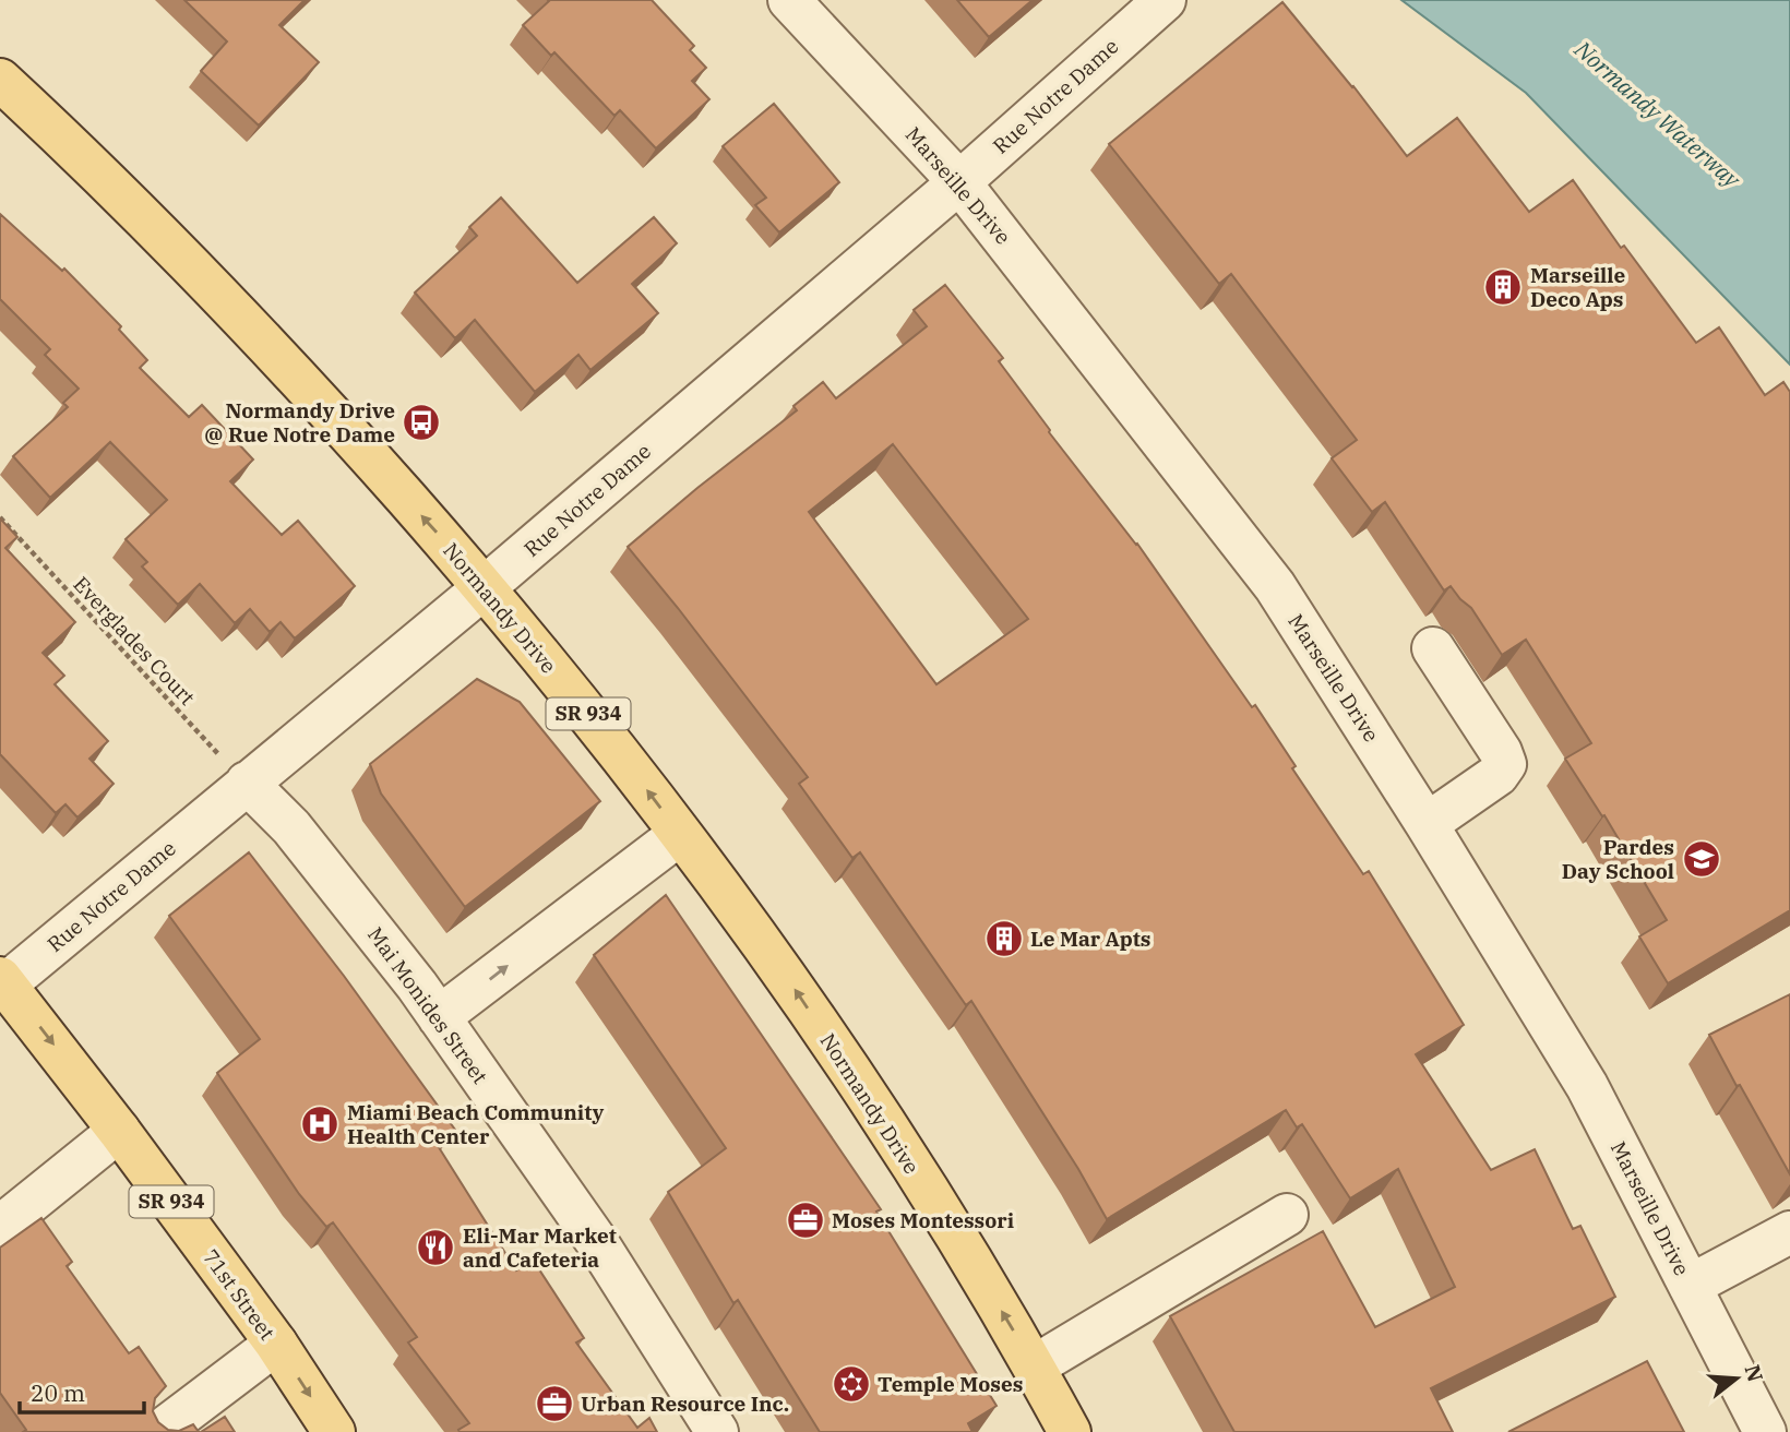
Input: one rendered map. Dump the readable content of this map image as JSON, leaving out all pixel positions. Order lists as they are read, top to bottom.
{
  "streets": {
    "main road": ["Normandy Drive", "SR 934", "71st Street"],
    "street": ["Rue Notre Dame", "Marseille Drive", "Mai Monides Street"],
    "path": ["Everglades Court"]
  },
  "crossings": [
    ["Rue Notre Dame", "Marseille Drive"],
    ["Rue Notre Dame", "Normandy Drive"],
    ["Rue Notre Dame", "Everglades Court"],
    ["Rue Notre Dame", "Mai Monides Street"],
    ["Rue Notre Dame", "71st Street"],
    ["Everglades Court", "Mai Monides Street"]
  ],
  "one_way": ["Normandy Drive", "71st Street"],
  "water": ["Normandy Waterway"],
  "places": {
    "building": ["Marseille Deco Aps", "Le Mar Apts"],
    "bus stop": ["Normandy Drive @ Rue Notre Dame"],
    "school or university": ["Pardes Day School"],
    "hospital": ["Miami Beach Community Health Center"],
    "office": ["Moses Montessori", "Urban Resource Inc."],
    "restaurant": ["Eli-Mar Market and Cafeteria"],
    "synagogue": ["Temple Moses"]
  },
  "scale_bar": "20 m",
  "north": "right"
}
